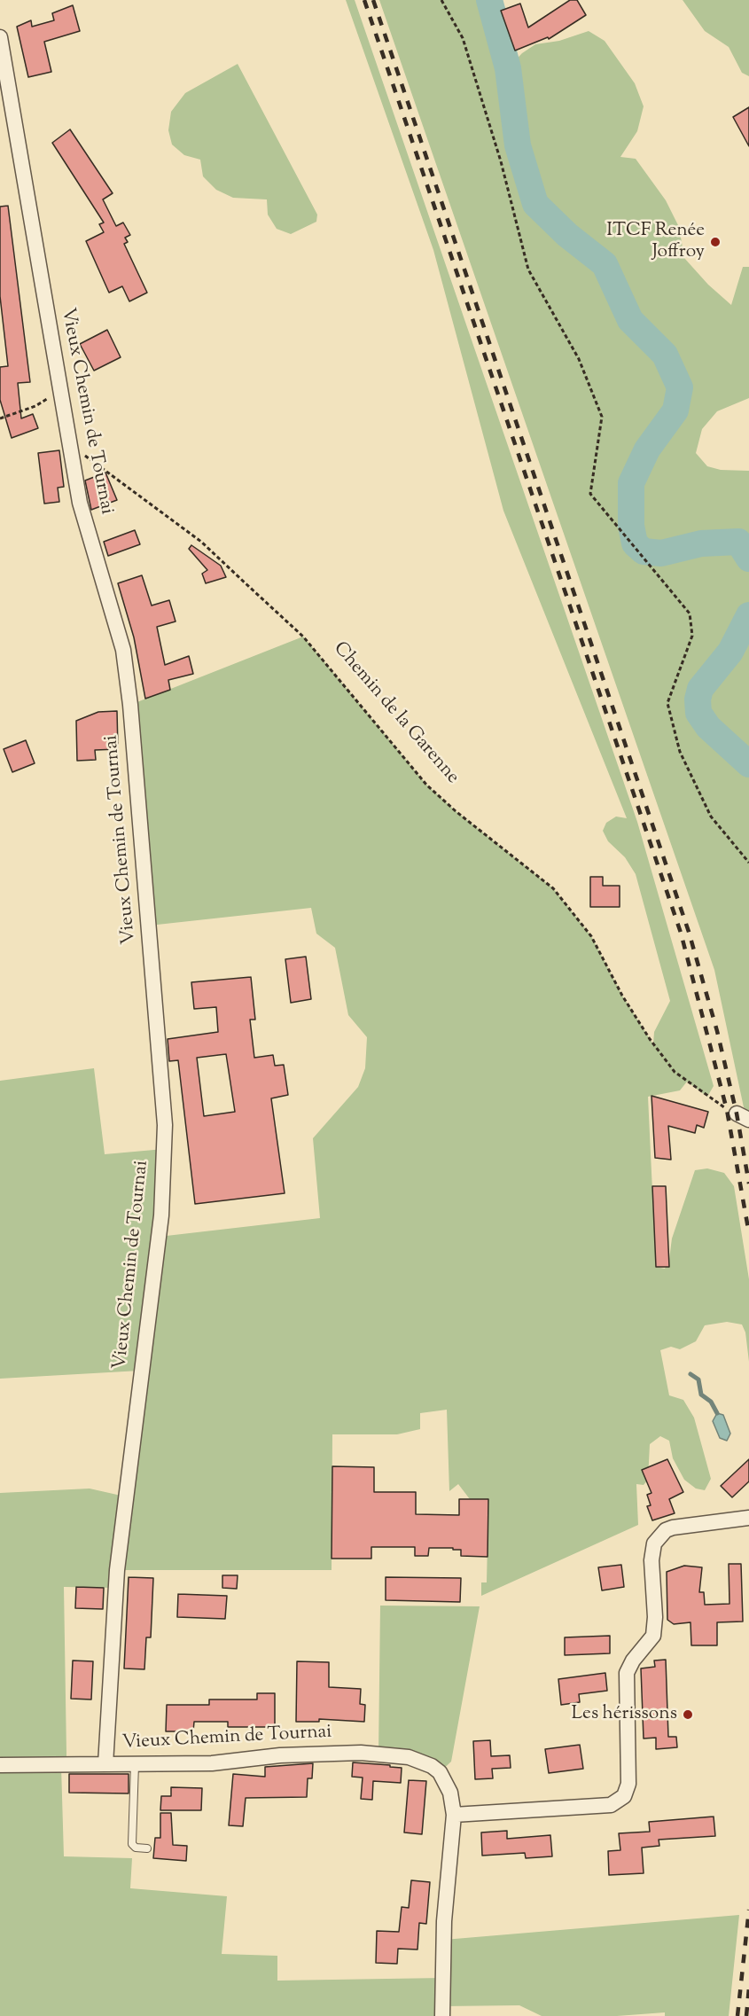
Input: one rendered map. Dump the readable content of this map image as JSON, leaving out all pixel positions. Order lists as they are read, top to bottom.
{
  "streets": {
    "street": ["Vieux Chemin de Tournai"],
    "path": ["Chemin de la Garenne"]
  },
  "crossings": [
    ["Vieux Chemin de Tournai", "Chemin de la Garenne"]
  ],
  "places": ["ITCF Renée Joffroy", "Les hérissons"]
}
